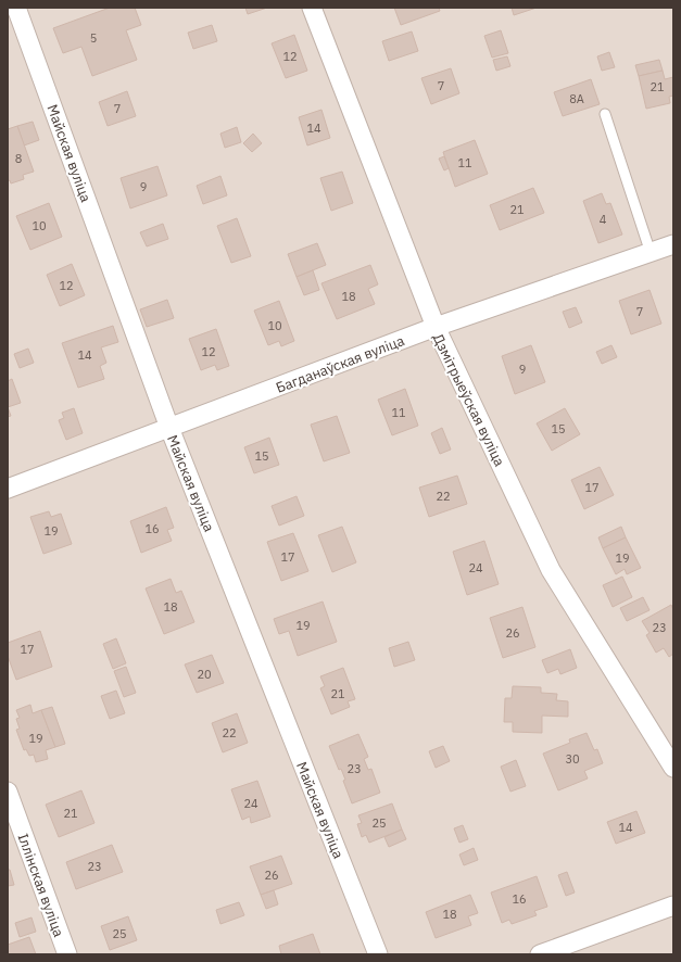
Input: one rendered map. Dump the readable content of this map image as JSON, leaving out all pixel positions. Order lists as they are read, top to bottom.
{
  "streets": {
    "street": [
      "Майская вуліца",
      "Багданаўская вуліца",
      "Дзмітрыеўская вуліца",
      "Іллінская вуліца"
    ]
  },
  "crossings": [
    ["Майская вуліца", "Багданаўская вуліца"],
    ["Багданаўская вуліца", "Дзмітрыеўская вуліца"]
  ],
  "house_numbers": [
    "5",
    "12",
    "7",
    "21",
    "8А",
    "7",
    "14",
    "8",
    "11",
    "9",
    "21",
    "4",
    "10",
    "12",
    "18",
    "7",
    "10",
    "12",
    "14",
    "9",
    "11",
    "15",
    "15",
    "17",
    "22",
    "16",
    "19",
    "17",
    "19",
    "24",
    "18",
    "19",
    "23",
    "26",
    "17",
    "20",
    "21",
    "22",
    "19",
    "30",
    "23",
    "24",
    "21",
    "25",
    "14",
    "23",
    "26",
    "16",
    "18",
    "25"
  ]
}
